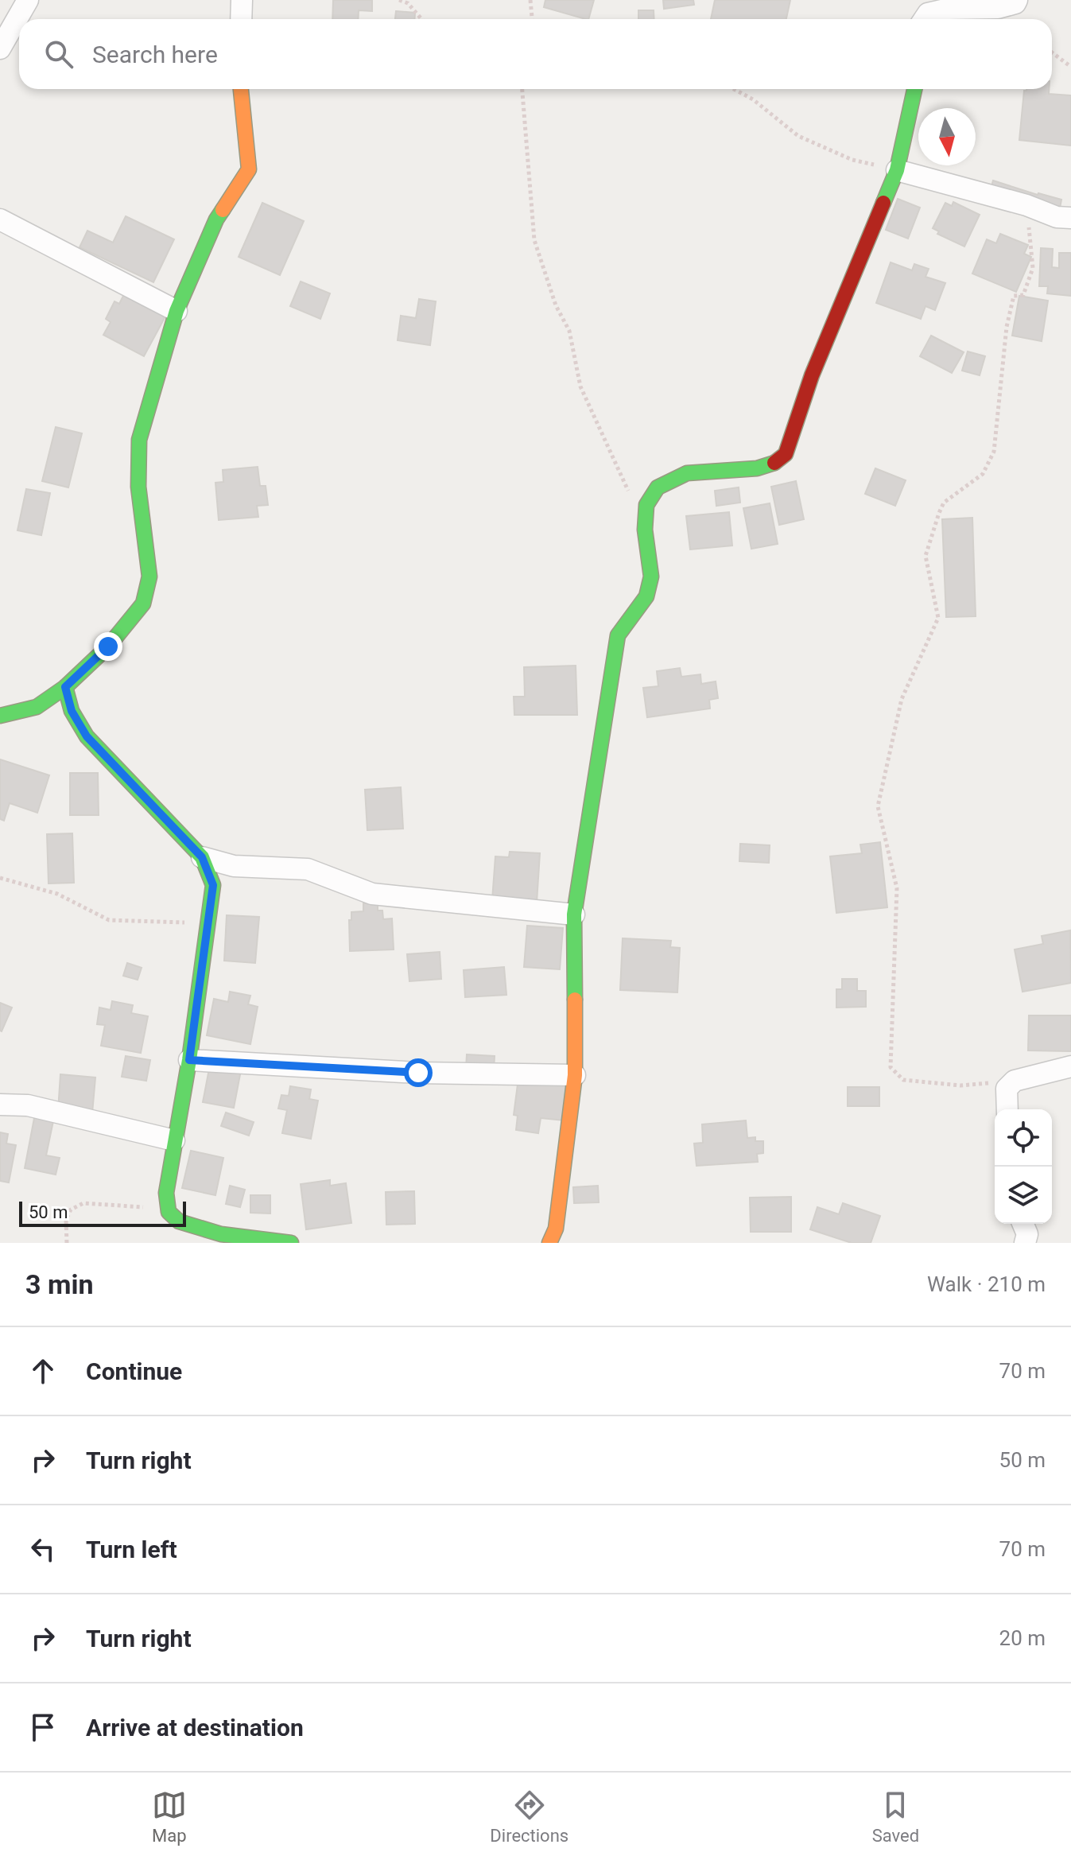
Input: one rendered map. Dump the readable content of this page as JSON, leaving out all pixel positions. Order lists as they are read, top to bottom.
{
  "scale_bar": "50 m",
  "north": "bottom",
  "page": {
    "search": "Search here",
    "scale": "50 m",
    "heading": ["3 min", "Walk · 210 m"],
    "list": [
      ["Continue", "70 m"],
      ["Turn right", "50 m"],
      ["Turn left", "70 m"],
      ["Turn right", "20 m"],
      "Arrive at destination"
    ],
    "nav": ["Map", "Directions", "Saved"]
  }
}
